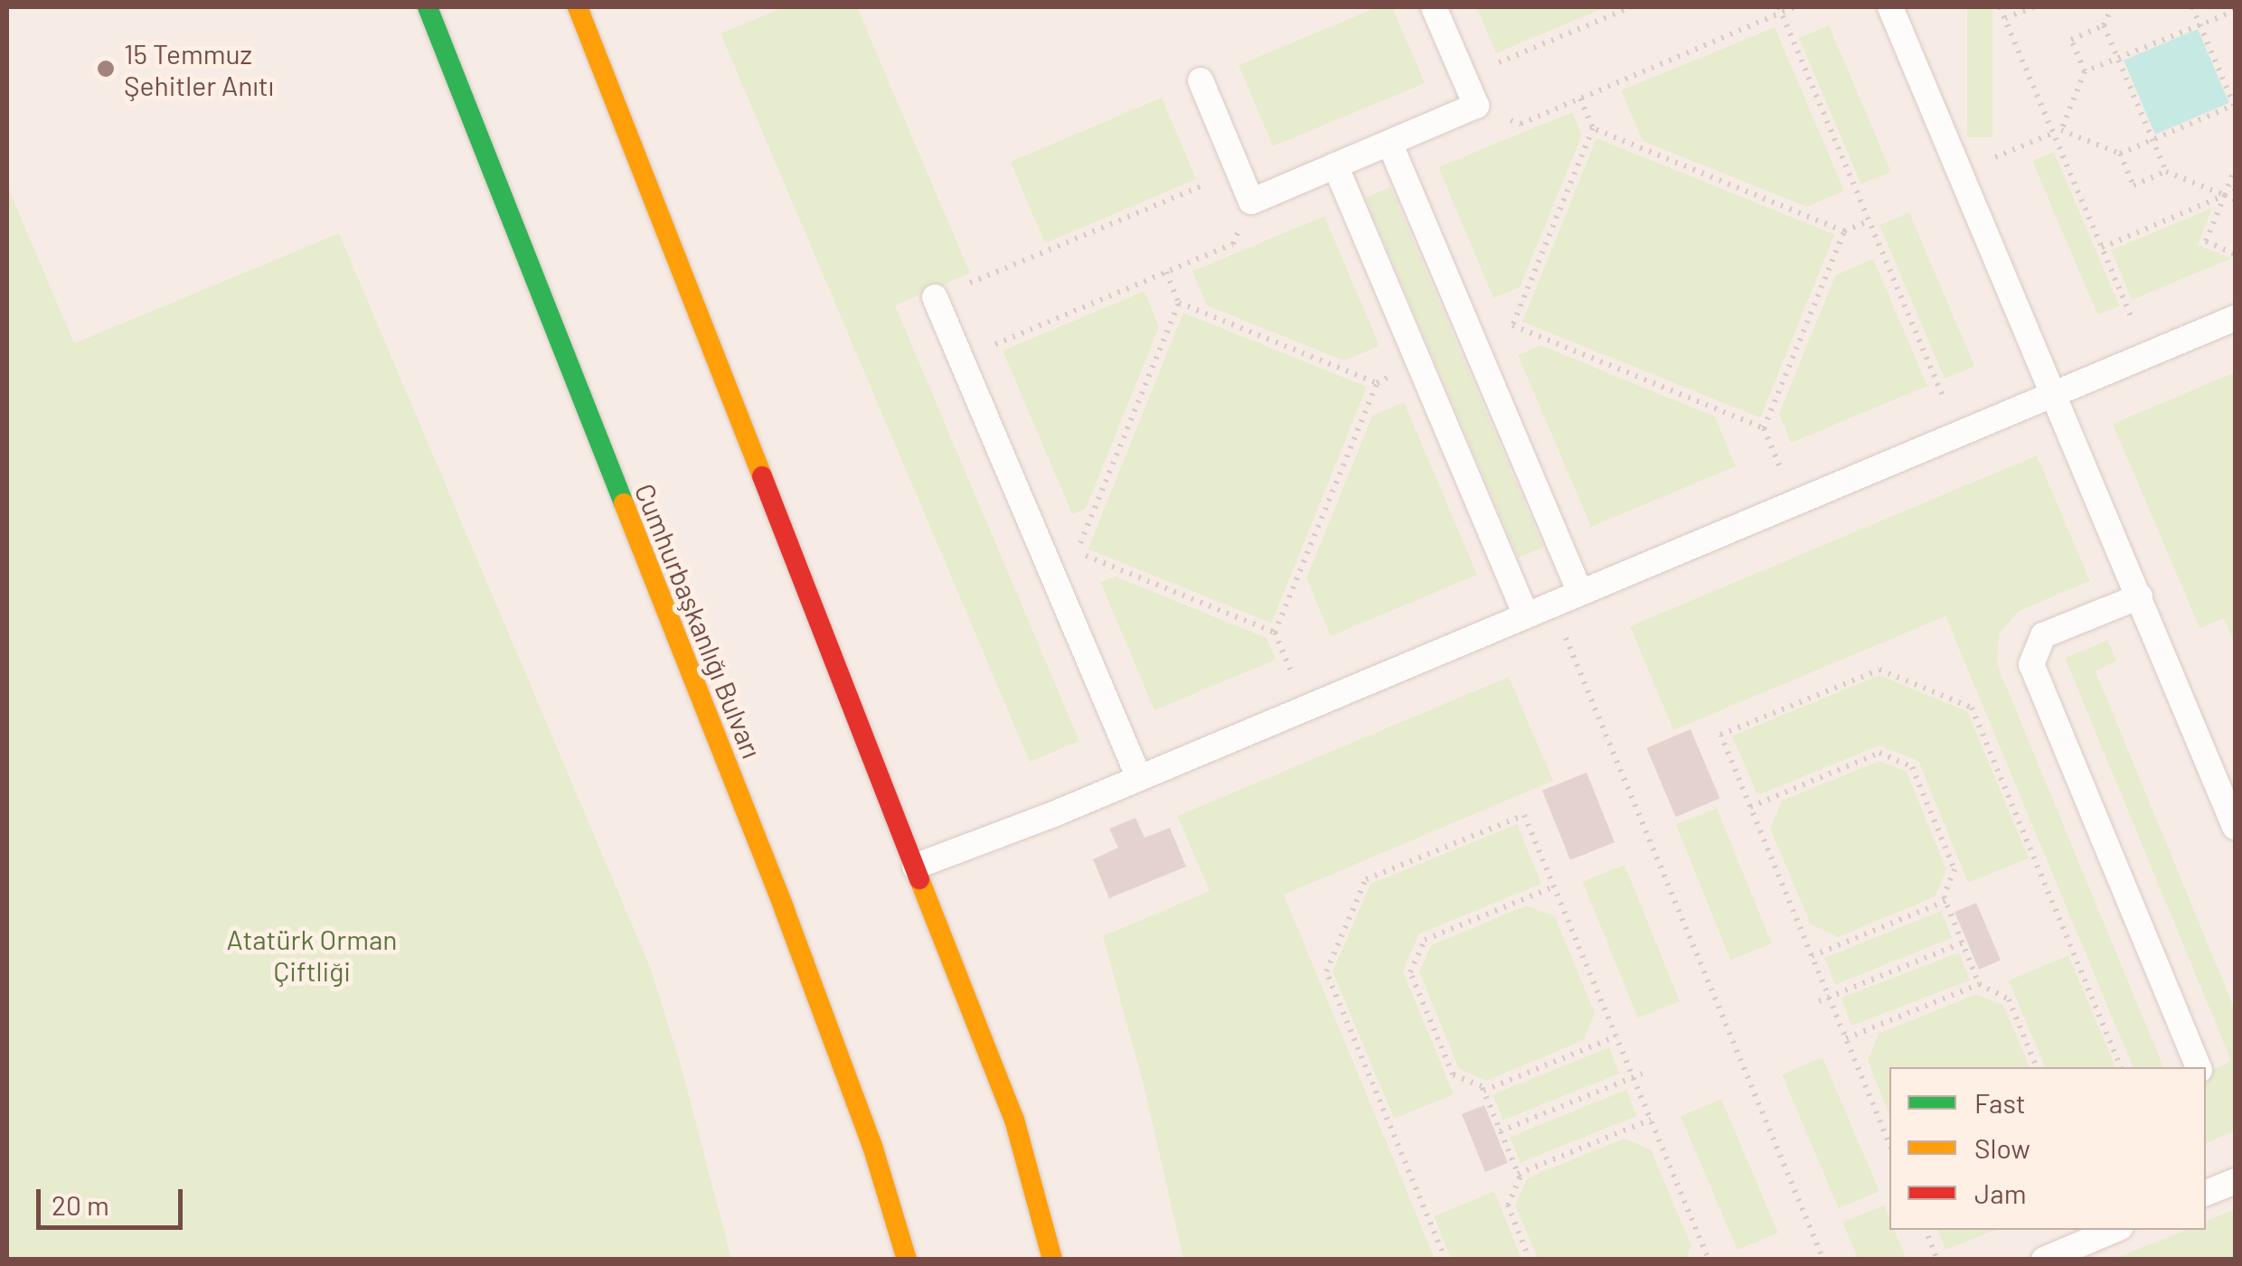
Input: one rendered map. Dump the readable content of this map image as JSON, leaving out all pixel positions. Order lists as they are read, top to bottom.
{
  "streets": {
    "main road": ["Cumhurbaşkanlığı Bulvarı"]
  },
  "parks": ["Atatürk Orman Çiftliği"],
  "places": ["15 Temmuz Şehitler Anıtı"],
  "legend": ["Fast", "Slow", "Jam"],
  "scale_bar": "20 m"
}
